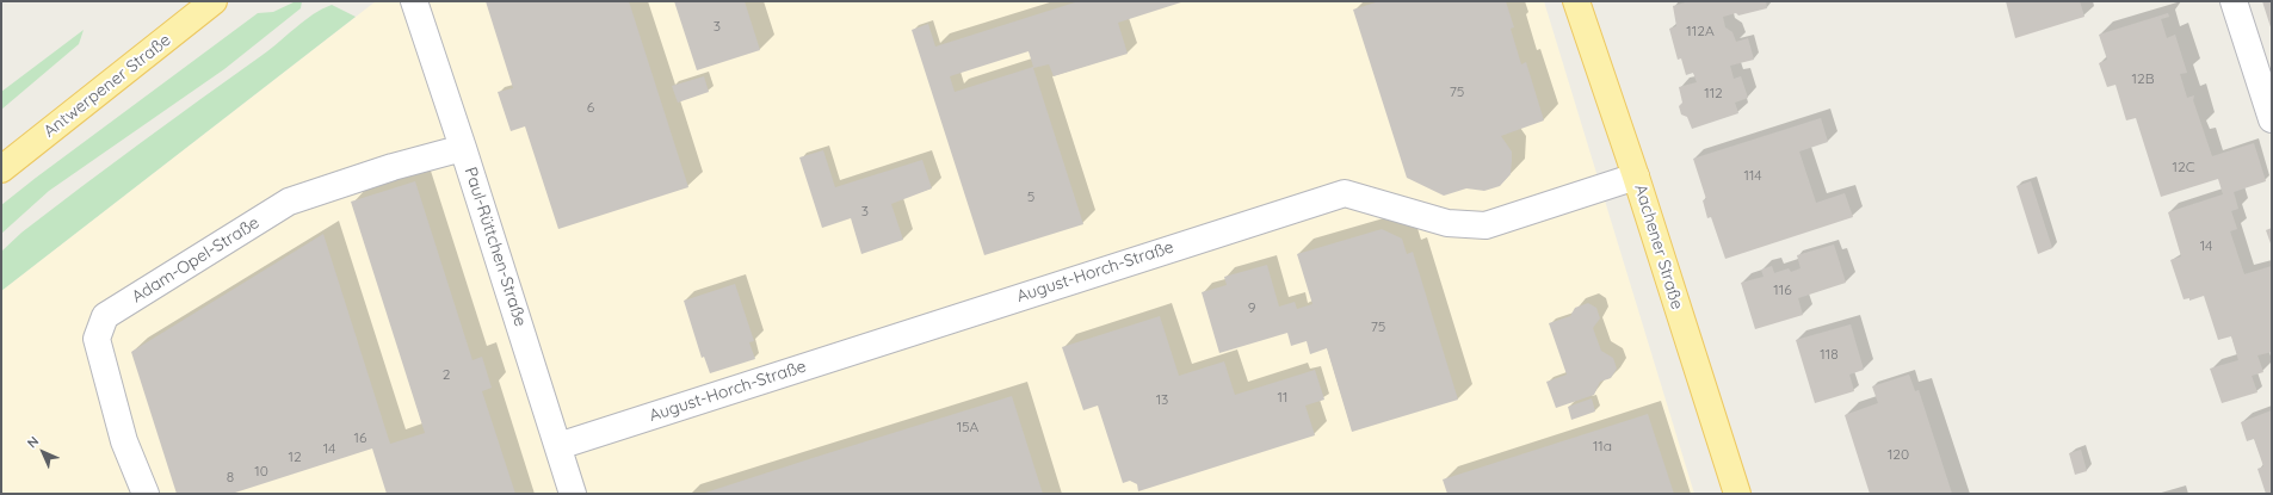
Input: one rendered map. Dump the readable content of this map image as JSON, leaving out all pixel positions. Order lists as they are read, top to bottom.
{
  "streets": {
    "main road": ["Antwerpener Straße", "Aachener Straße"],
    "street": ["Paul-Rüttchen-Straße", "Adam-Opel-Straße", "August-Horch-Straße"]
  },
  "crossings": [
    ["Paul-Rüttchen-Straße", "Adam-Opel-Straße"],
    ["Paul-Rüttchen-Straße", "August-Horch-Straße"],
    ["Aachener Straße", "August-Horch-Straße"]
  ],
  "house_numbers": [
    "3",
    "112A",
    "12B",
    "75",
    "112",
    "6",
    "12C",
    "114",
    "5",
    "3",
    "14",
    "116",
    "9",
    "75",
    "118",
    "2",
    "11",
    "13",
    "15A",
    "16",
    "11a",
    "14",
    "120",
    "12",
    "10",
    "8"
  ],
  "north": "top left"
}
